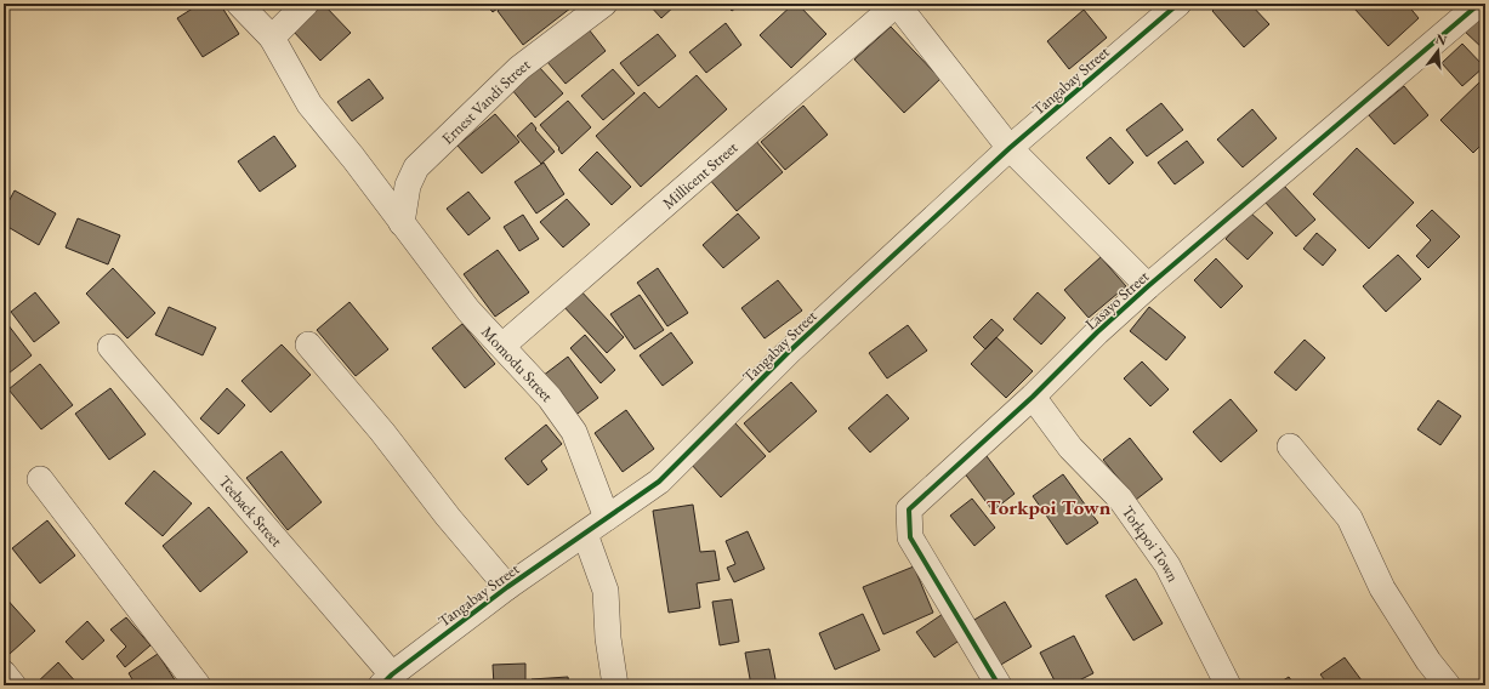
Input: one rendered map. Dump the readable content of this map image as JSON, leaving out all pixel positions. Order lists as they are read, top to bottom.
{
  "streets": {
    "street": [
      "Tangabay Street",
      "Ernest Vandi Street",
      "Millicent Street",
      "Lasayo Street",
      "Momodu Street",
      "Teeback Street",
      "Torkpoi Town"
    ]
  },
  "crossings": [
    ["Tangabay Street", "Momodu Street"],
    ["Tangabay Street", "Teeback Street"],
    ["Ernest Vandi Street", "Momodu Street"],
    ["Millicent Street", "Momodu Street"],
    ["Lasayo Street", "Torkpoi Town"]
  ],
  "districts": ["Torkpoi Town"],
  "north": "top"
}
